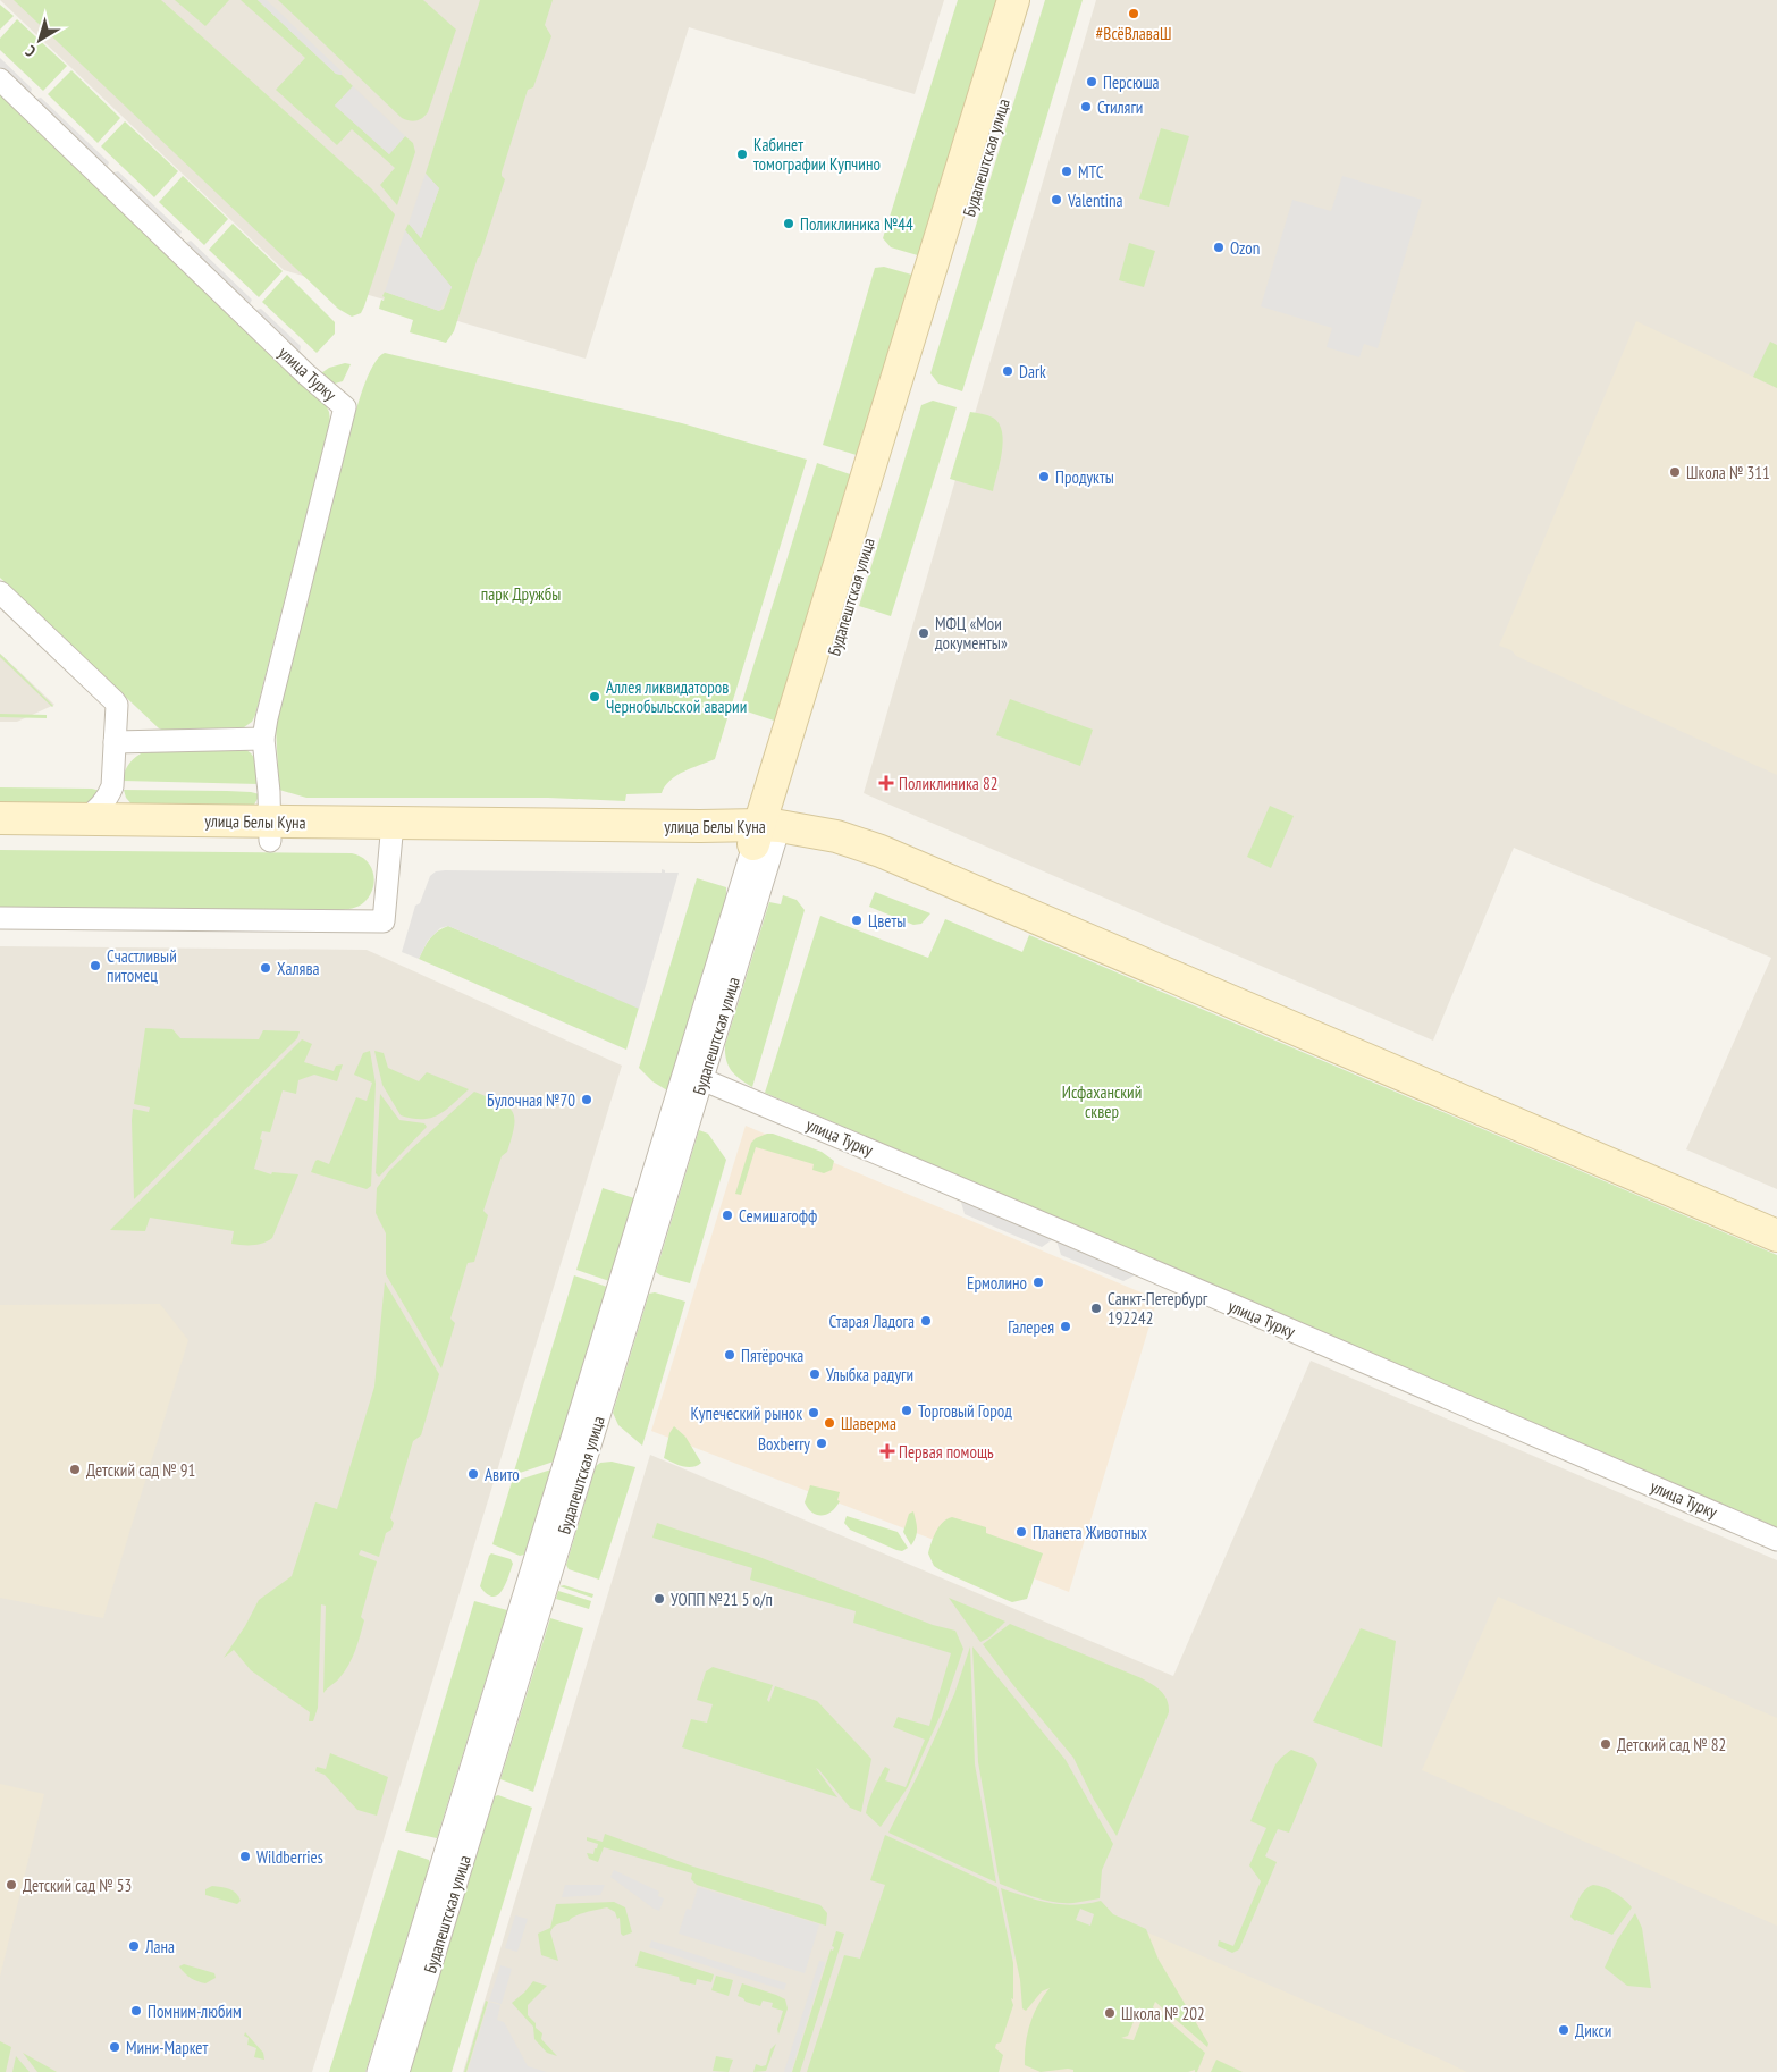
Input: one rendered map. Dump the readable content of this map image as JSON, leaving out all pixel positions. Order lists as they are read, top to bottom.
{
  "streets": {
    "street": ["Будапештская улица", "улица Турку", "улица Белы Куна"]
  },
  "crossings": [
    ["Будапештская улица", "улица Турку"],
    ["Будапештская улица", "улица Белы Куна"],
    ["улица Турку", "улица Белы Куна"]
  ],
  "parks": ["парк Дружбы", "Исфаханский сквер"],
  "places": {
    "other": [
      "#ВсёВлаваШ",
      "Персюша",
      "Стиляги",
      "Кабинет томографии Купчино",
      "МТС",
      "Valentina",
      "Поликлиника №44",
      "Ozon",
      "Dark",
      "Школа № 311",
      "Продукты",
      "МФЦ «Мои документы»",
      "Аллея ликвидаторов Чернобыльской аварии",
      "Цветы",
      "Счастливый питомец",
      "Халява",
      "Булочная №70",
      "Семишагофф",
      "Ермолино",
      "Санкт-Петербург 192242",
      "Старая Ладога",
      "Галерея",
      "Пятёрочка",
      "Улыбка радуги",
      "Торговый Город",
      "Купеческий рынок",
      "Шаверма",
      "Boxberry",
      "Детский сад № 91",
      "Авито",
      "Планета Животных",
      "УОПП №21 5 о/п",
      "Детский сад № 82",
      "Wildberries",
      "Детский сад № 53",
      "Лана",
      "Помним-любим",
      "Школа № 202",
      "Дикси",
      "Мини-Маркет"
    ],
    "health": ["Поликлиника 82", "Первая помощь"]
  },
  "north": "bottom left"
}
